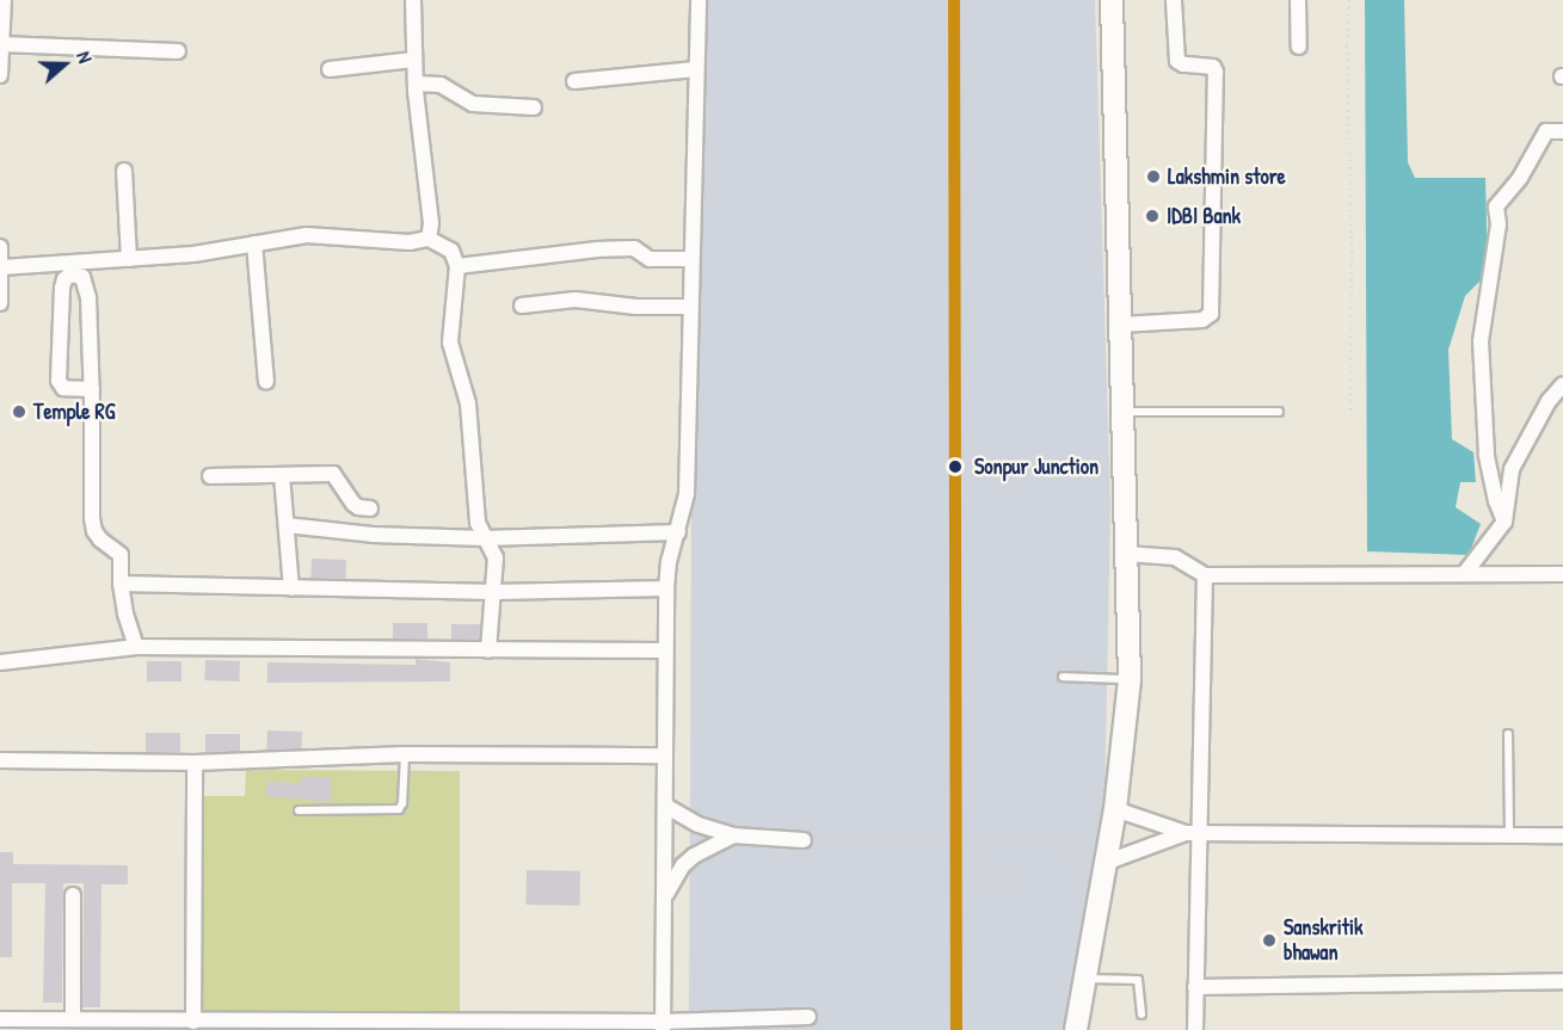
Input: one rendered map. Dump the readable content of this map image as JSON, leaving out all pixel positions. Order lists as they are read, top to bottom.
{
  "places": [
    "Lakshmin store",
    "IDBI Bank",
    "Temple RG",
    "Sonpur Junction",
    "Sanskritik bhawan"
  ],
  "north": "right"
}
